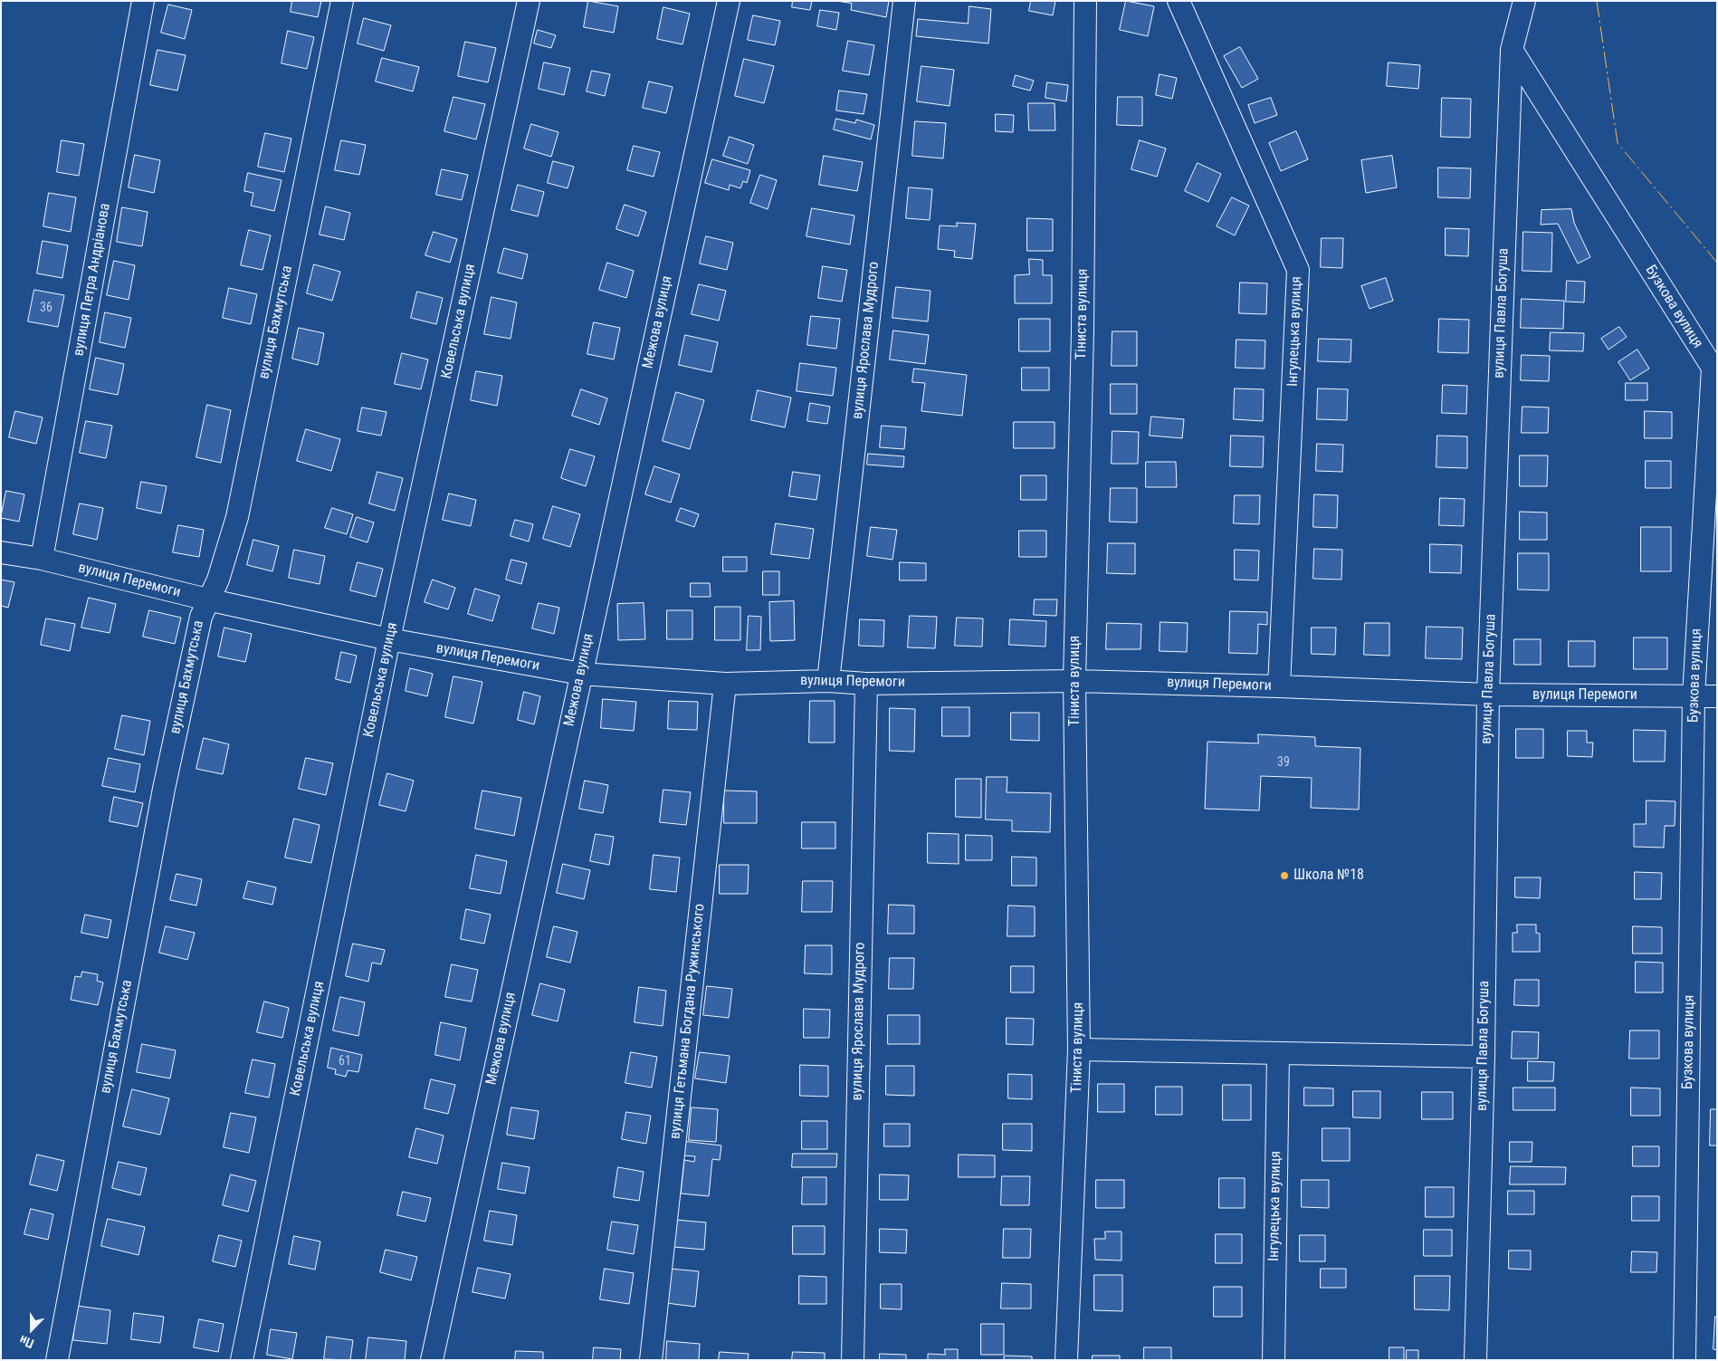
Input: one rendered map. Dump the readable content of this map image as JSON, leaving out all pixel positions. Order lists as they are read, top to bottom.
{
  "streets": {
    "street": [
      "вулиця Петра Андріанова",
      "Бузкова вулиця",
      "вулиця Павла Богуша",
      "Тіниста вулиця",
      "Ковельська вулиця",
      "вулиця Бахмутська",
      "Межова вулиця",
      "Інгулецька вулиця",
      "вулиця Ярослава Мудрого",
      "вулиця Перемоги",
      "вулиця Гетьмана Богдана Ружинського"
    ]
  },
  "crossings": [
    ["вулиця Петра Андріанова", "вулиця Перемоги"],
    ["Бузкова вулиця", "вулиця Павла Богуша"],
    ["Бузкова вулиця", "вулиця Перемоги"],
    ["вулиця Павла Богуша", "вулиця Перемоги"],
    ["Тіниста вулиця", "вулиця Перемоги"],
    ["Ковельська вулиця", "вулиця Перемоги"],
    ["вулиця Бахмутська", "вулиця Перемоги"],
    ["Межова вулиця", "вулиця Перемоги"],
    ["Інгулецька вулиця", "вулиця Перемоги"],
    ["вулиця Ярослава Мудрого", "вулиця Перемоги"],
    ["вулиця Перемоги", "вулиця Гетьмана Богдана Ружинського"]
  ],
  "places": ["Школа №18"],
  "house_numbers": ["36", "39", "61"],
  "north": "bottom"
}
